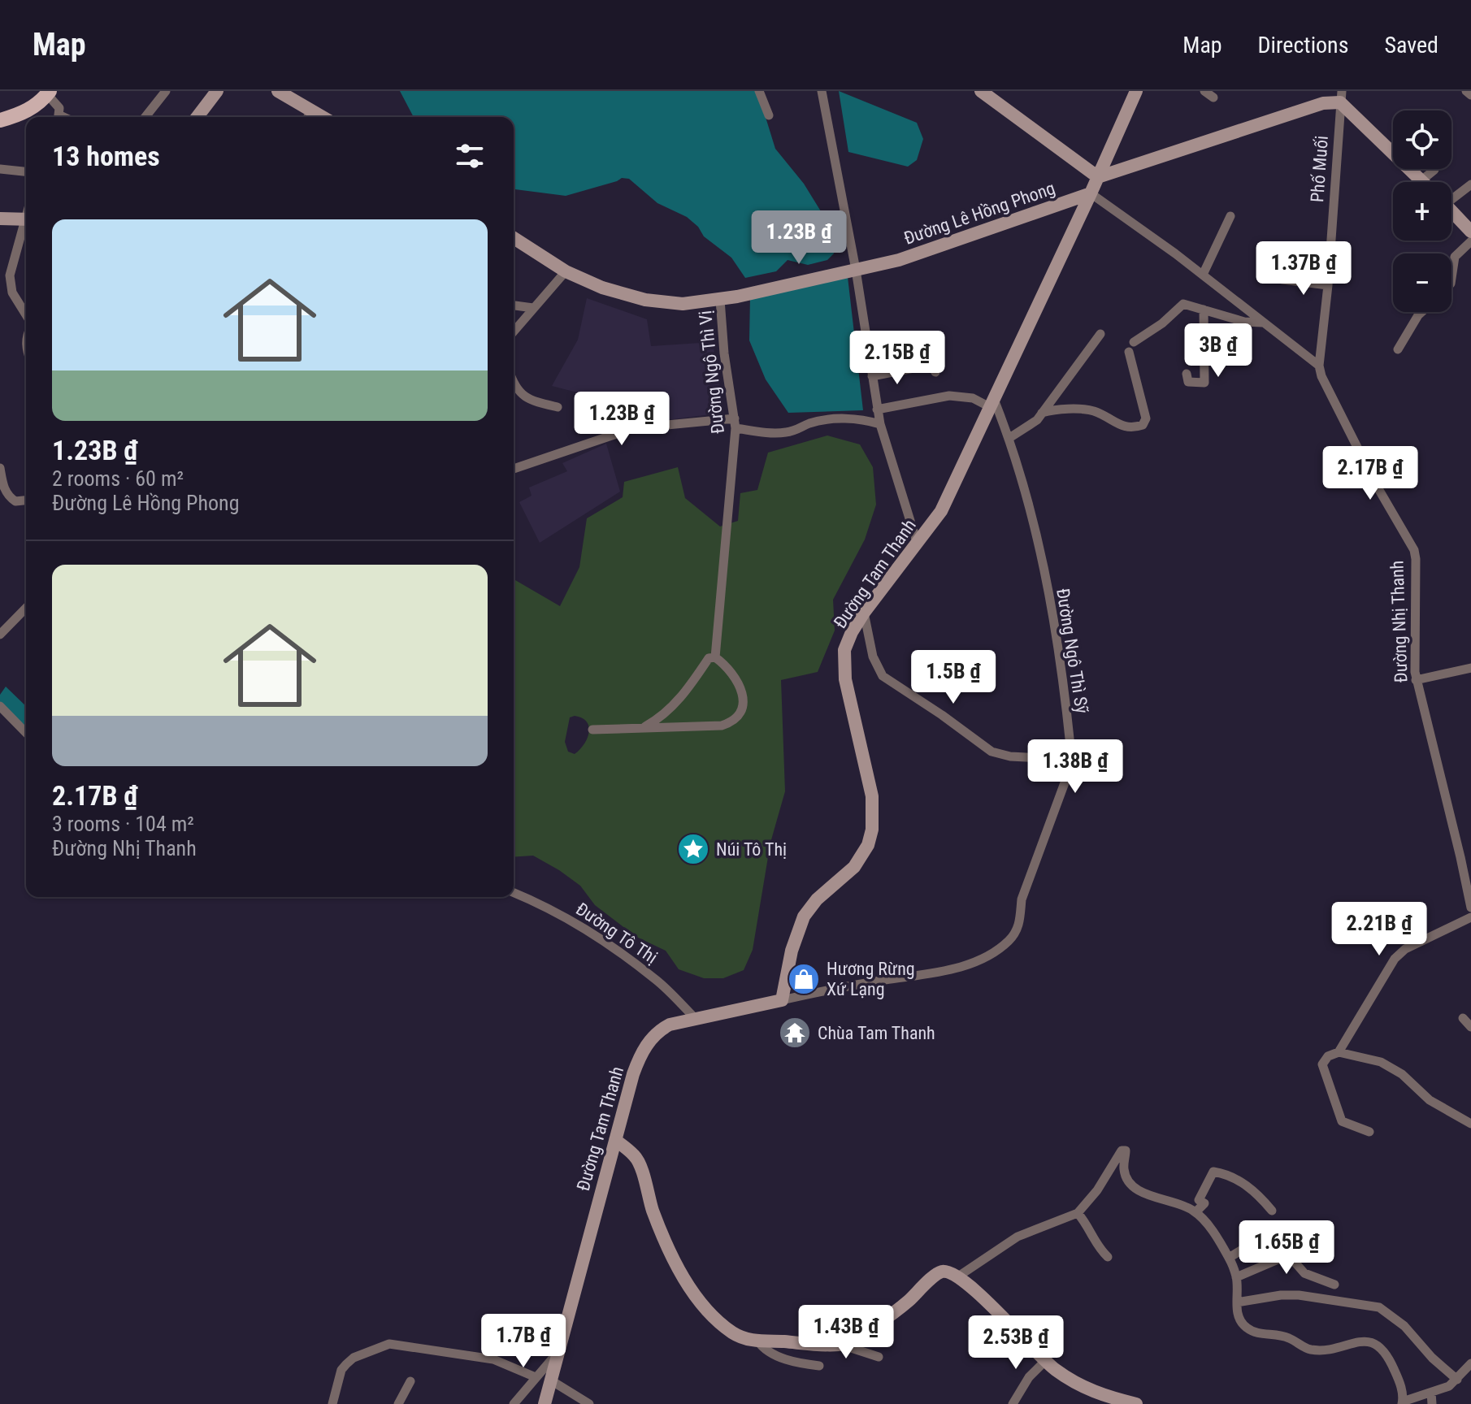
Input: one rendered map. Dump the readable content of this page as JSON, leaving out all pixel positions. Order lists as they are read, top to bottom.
{
  "streets": {
    "street": [
      "Phố Muối",
      "Đường Lê Hồng Phong",
      "Đường Ngô Thì Vị",
      "Đường Tam Thanh",
      "Đường Nhị Thanh",
      "Đường Ngô Thì Sỹ",
      "Đường Tô Thị"
    ]
  },
  "crossings": [
    ["Phố Muối", "Đường Nhị Thanh"],
    ["Đường Lê Hồng Phong", "Đường Ngô Thì Vị"],
    ["Đường Lê Hồng Phong", "Đường Tam Thanh"],
    ["Đường Tam Thanh", "Đường Ngô Thì Sỹ"],
    ["Đường Tam Thanh", "Đường Tô Thị"]
  ],
  "places": {
    "place": ["Núi Tô Thị"],
    "shop": ["Hương Rừng Xứ Lạng"],
    "temple": ["Chùa Tam Thanh"]
  },
  "page": {
    "header": "Map",
    "nav": ["Map", "Directions", "Saved"],
    "map_buttons": ["+", "−"],
    "heading": "13 homes",
    "list": [
      {
        "name": "1.23B ₫",
        "note": "2 rooms · 60 m² · Đường Lê Hồng Phong"
      },
      {
        "name": "2.17B ₫",
        "note": "3 rooms · 104 m² · Đường Nhị Thanh"
      }
    ],
    "price": [
      "1.23B ₫",
      "1.37B ₫",
      "3B ₫",
      "2.15B ₫",
      "1.23B ₫",
      "2.17B ₫",
      "1.5B ₫",
      "1.38B ₫",
      "2.21B ₫",
      "1.65B ₫",
      "1.43B ₫",
      "1.7B ₫",
      "2.53B ₫"
    ]
  }
}
